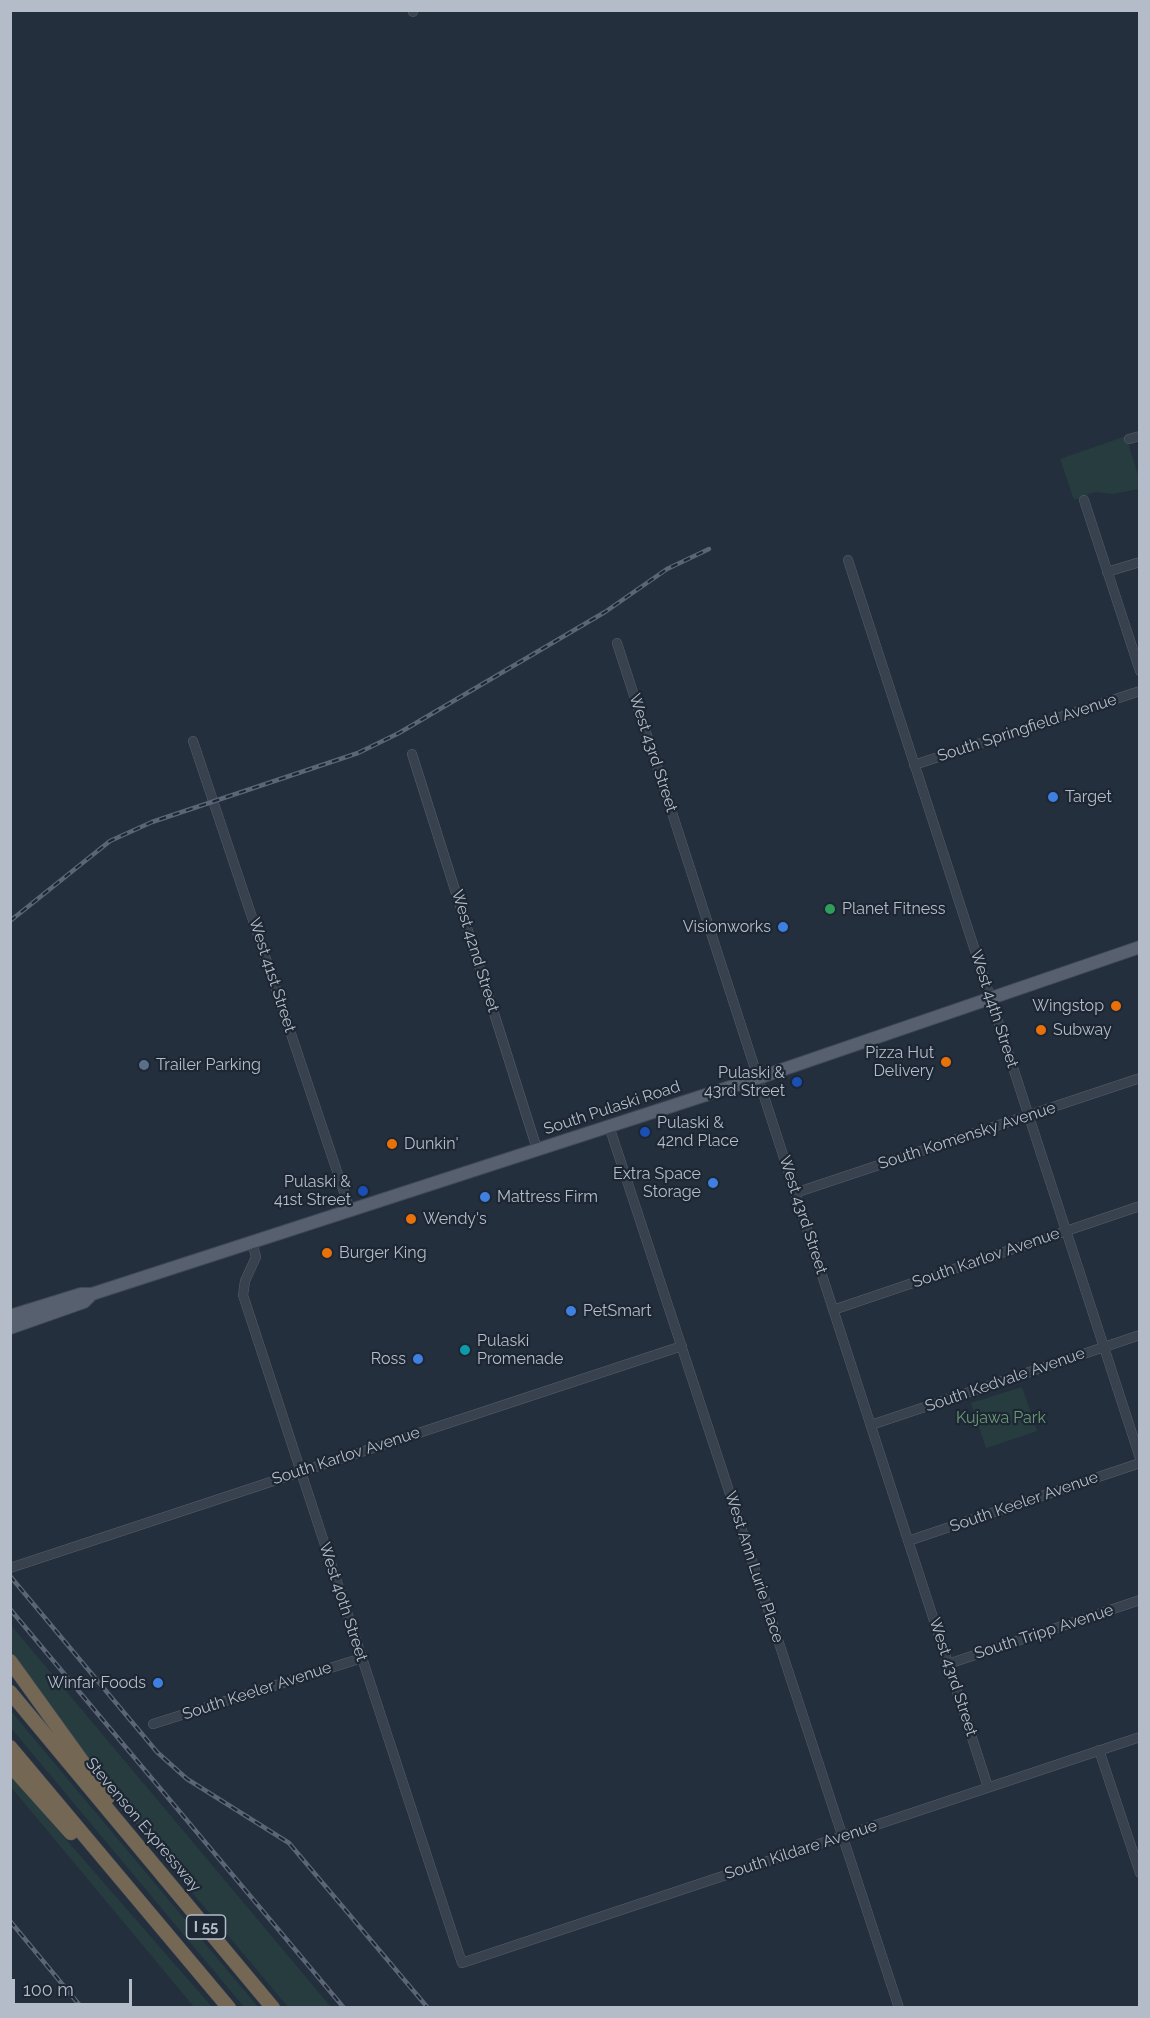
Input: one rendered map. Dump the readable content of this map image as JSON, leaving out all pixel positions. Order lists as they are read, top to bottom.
{
  "streets": {
    "highway": ["Stevenson Expressway", "I 55"],
    "main road": ["South Pulaski Road"],
    "street": [
      "South Springfield Avenue",
      "West 43rd Street",
      "West 42nd Street",
      "West 41st Street",
      "West 44th Street",
      "South Komensky Avenue",
      "South Karlov Avenue",
      "South Kedvale Avenue",
      "South Keeler Avenue",
      "West Ann Lurie Place",
      "West 40th Street",
      "South Tripp Avenue",
      "South Kildare Avenue"
    ]
  },
  "crossings": [
    ["South Springfield Avenue", "West 44th Street"],
    ["West 43rd Street", "South Pulaski Road"],
    ["West 43rd Street", "South Komensky Avenue"],
    ["West 43rd Street", "South Karlov Avenue"],
    ["West 43rd Street", "South Kedvale Avenue"],
    ["West 43rd Street", "South Keeler Avenue"],
    ["West 43rd Street", "South Tripp Avenue"],
    ["West 43rd Street", "South Kildare Avenue"],
    ["West 42nd Street", "South Pulaski Road"],
    ["West 41st Street", "South Pulaski Road"],
    ["West 44th Street", "South Pulaski Road"],
    ["West 44th Street", "South Komensky Avenue"],
    ["West 44th Street", "South Karlov Avenue"],
    ["West 44th Street", "South Kedvale Avenue"],
    ["South Pulaski Road", "West Ann Lurie Place"],
    ["South Pulaski Road", "West 40th Street"],
    ["South Karlov Avenue", "West Ann Lurie Place"],
    ["South Karlov Avenue", "West 40th Street"],
    ["South Keeler Avenue", "West 40th Street"],
    ["West Ann Lurie Place", "South Kildare Avenue"],
    ["West 40th Street", "South Kildare Avenue"]
  ],
  "parks": ["Kujawa Park"],
  "places": [
    "Target",
    "Planet Fitness",
    "Visionworks",
    "Wingstop",
    "Subway",
    "Pizza Hut Delivery",
    "Trailer Parking",
    "Pulaski & 43rd Street",
    "Pulaski & 42nd Place",
    "Dunkin'",
    "Extra Space Storage",
    "Pulaski & 41st Street",
    "Mattress Firm",
    "Wendy's",
    "Burger King",
    "PetSmart",
    "Pulaski Promenade",
    "Ross",
    "Winfar Foods"
  ],
  "scale_bar": "100 m"
}
